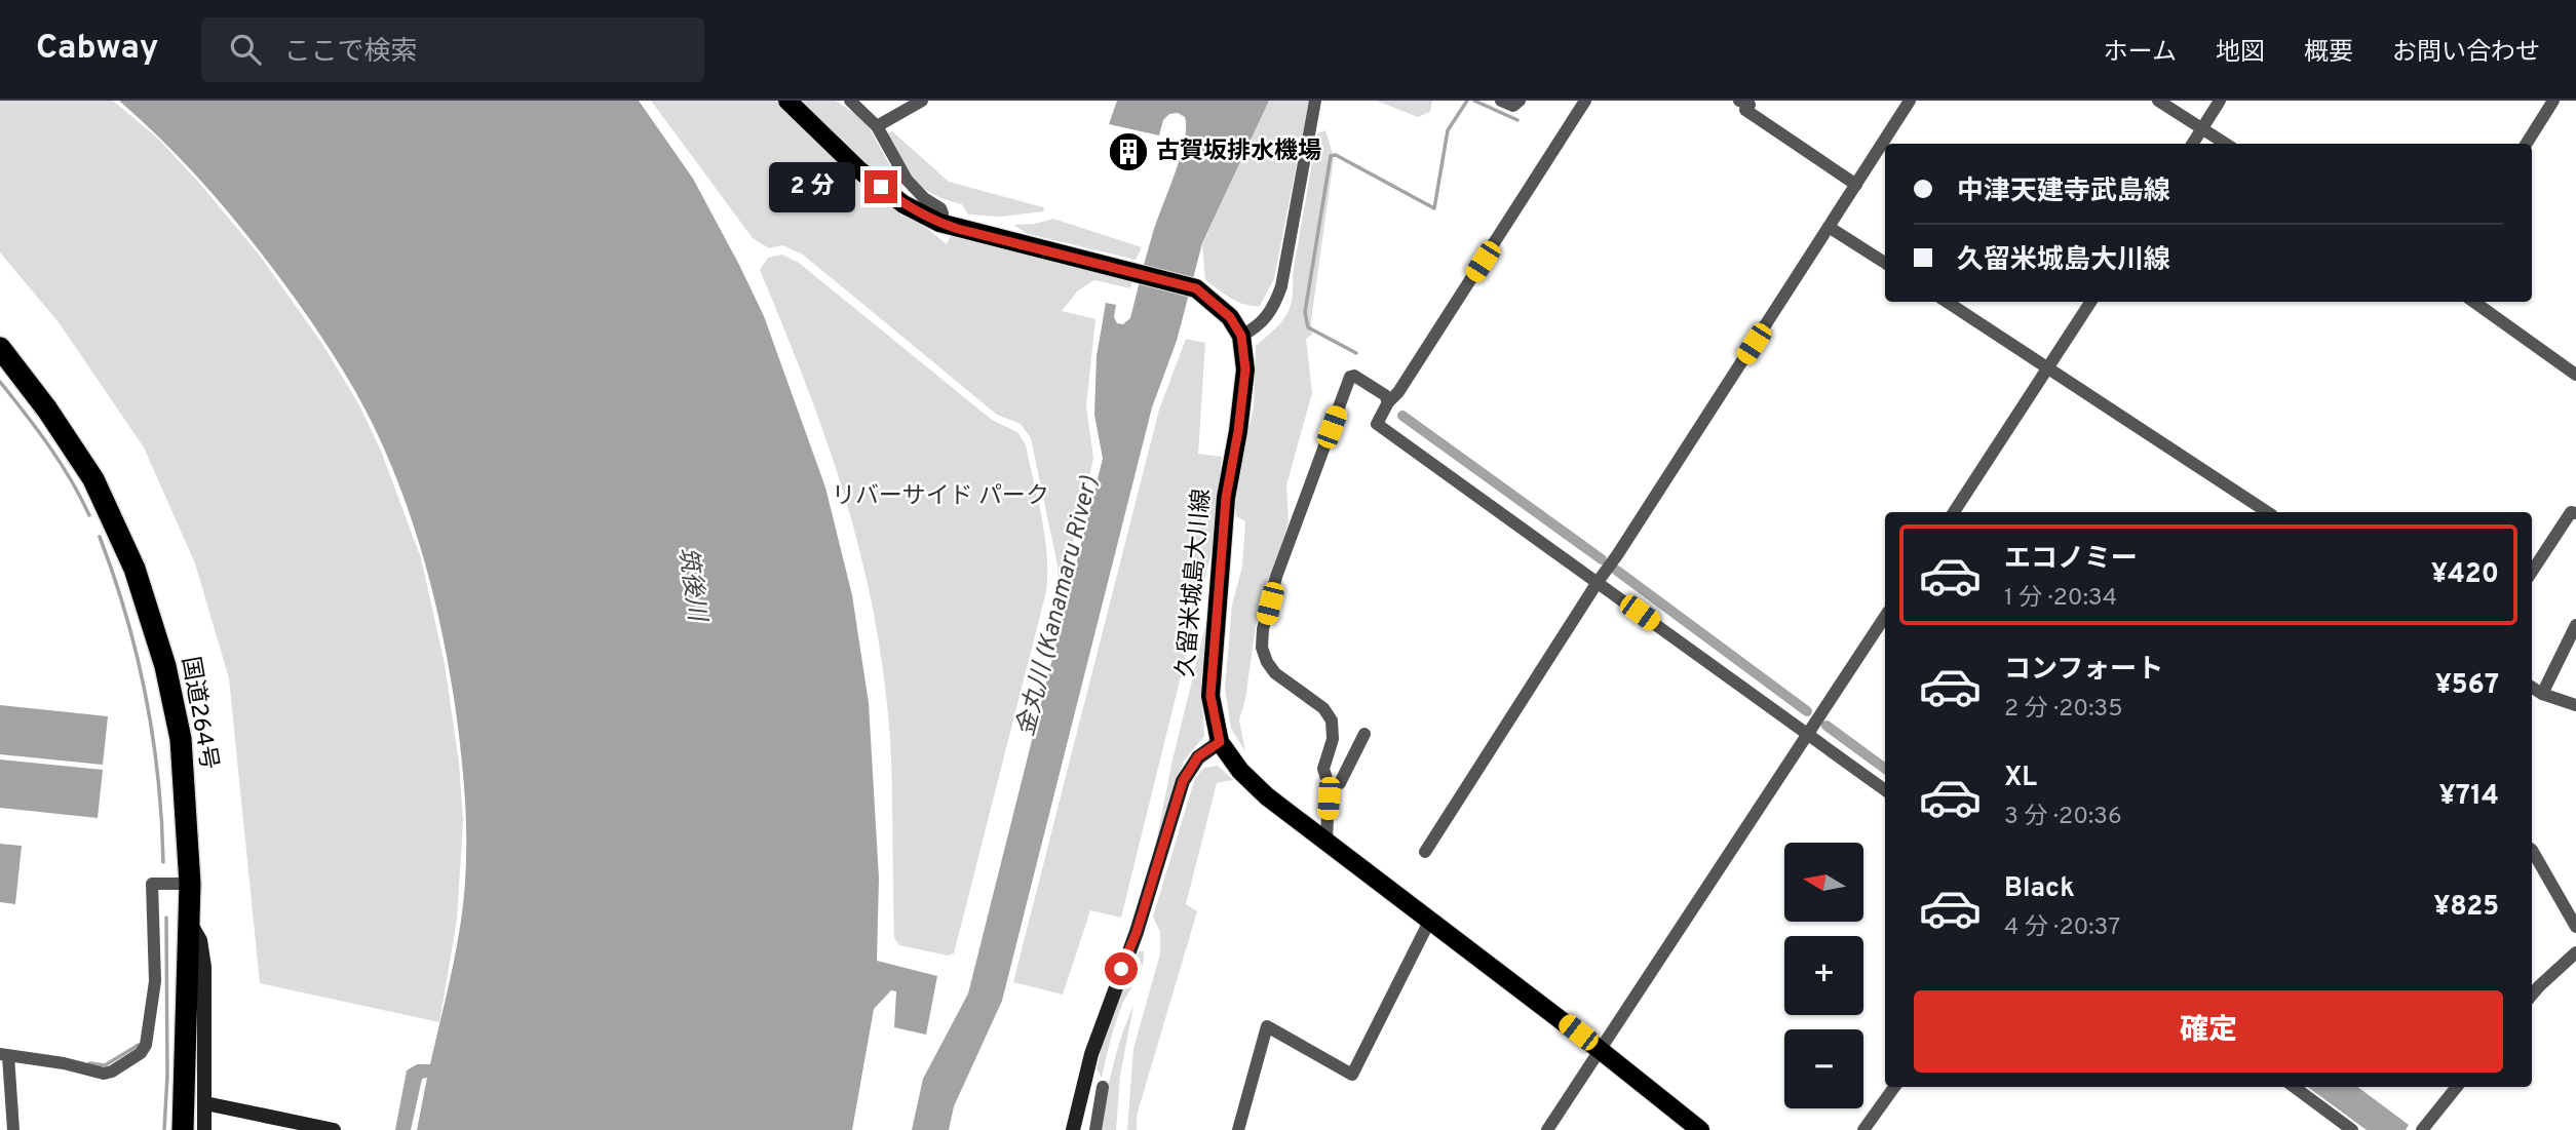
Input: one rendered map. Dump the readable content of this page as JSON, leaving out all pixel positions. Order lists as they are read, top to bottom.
{
  "streets": {
    "highway": ["国道264号"],
    "main road": ["久留米城島大川線"]
  },
  "water": ["筑後川", "金丸川 (Kanamaru River)"],
  "parks": ["リバーサイド パーク"],
  "places": {
    "building": ["古賀坂排水機場"]
  },
  "north": "left",
  "page": {
    "header": "Cabway",
    "search": "ここで検索",
    "nav": [
      "ホーム",
      "地図",
      "概要",
      "お問い合わせ"
    ],
    "banner": ["中津天建寺武島線", "久留米城島大川線"],
    "bubble": "2 分",
    "list": [
      {
        "name": "エコノミー",
        "note": "1 分 · 20:34",
        "value": "¥420"
      },
      {
        "name": "コンフォート",
        "note": "2 分 · 20:35",
        "value": "¥567"
      },
      {
        "name": "XL",
        "note": "3 分 · 20:36",
        "value": "¥714"
      },
      {
        "name": "Black",
        "note": "4 分 · 20:37",
        "value": "¥825"
      }
    ],
    "map_buttons": ["+", "−"],
    "buttons": "確定"
  }
}
